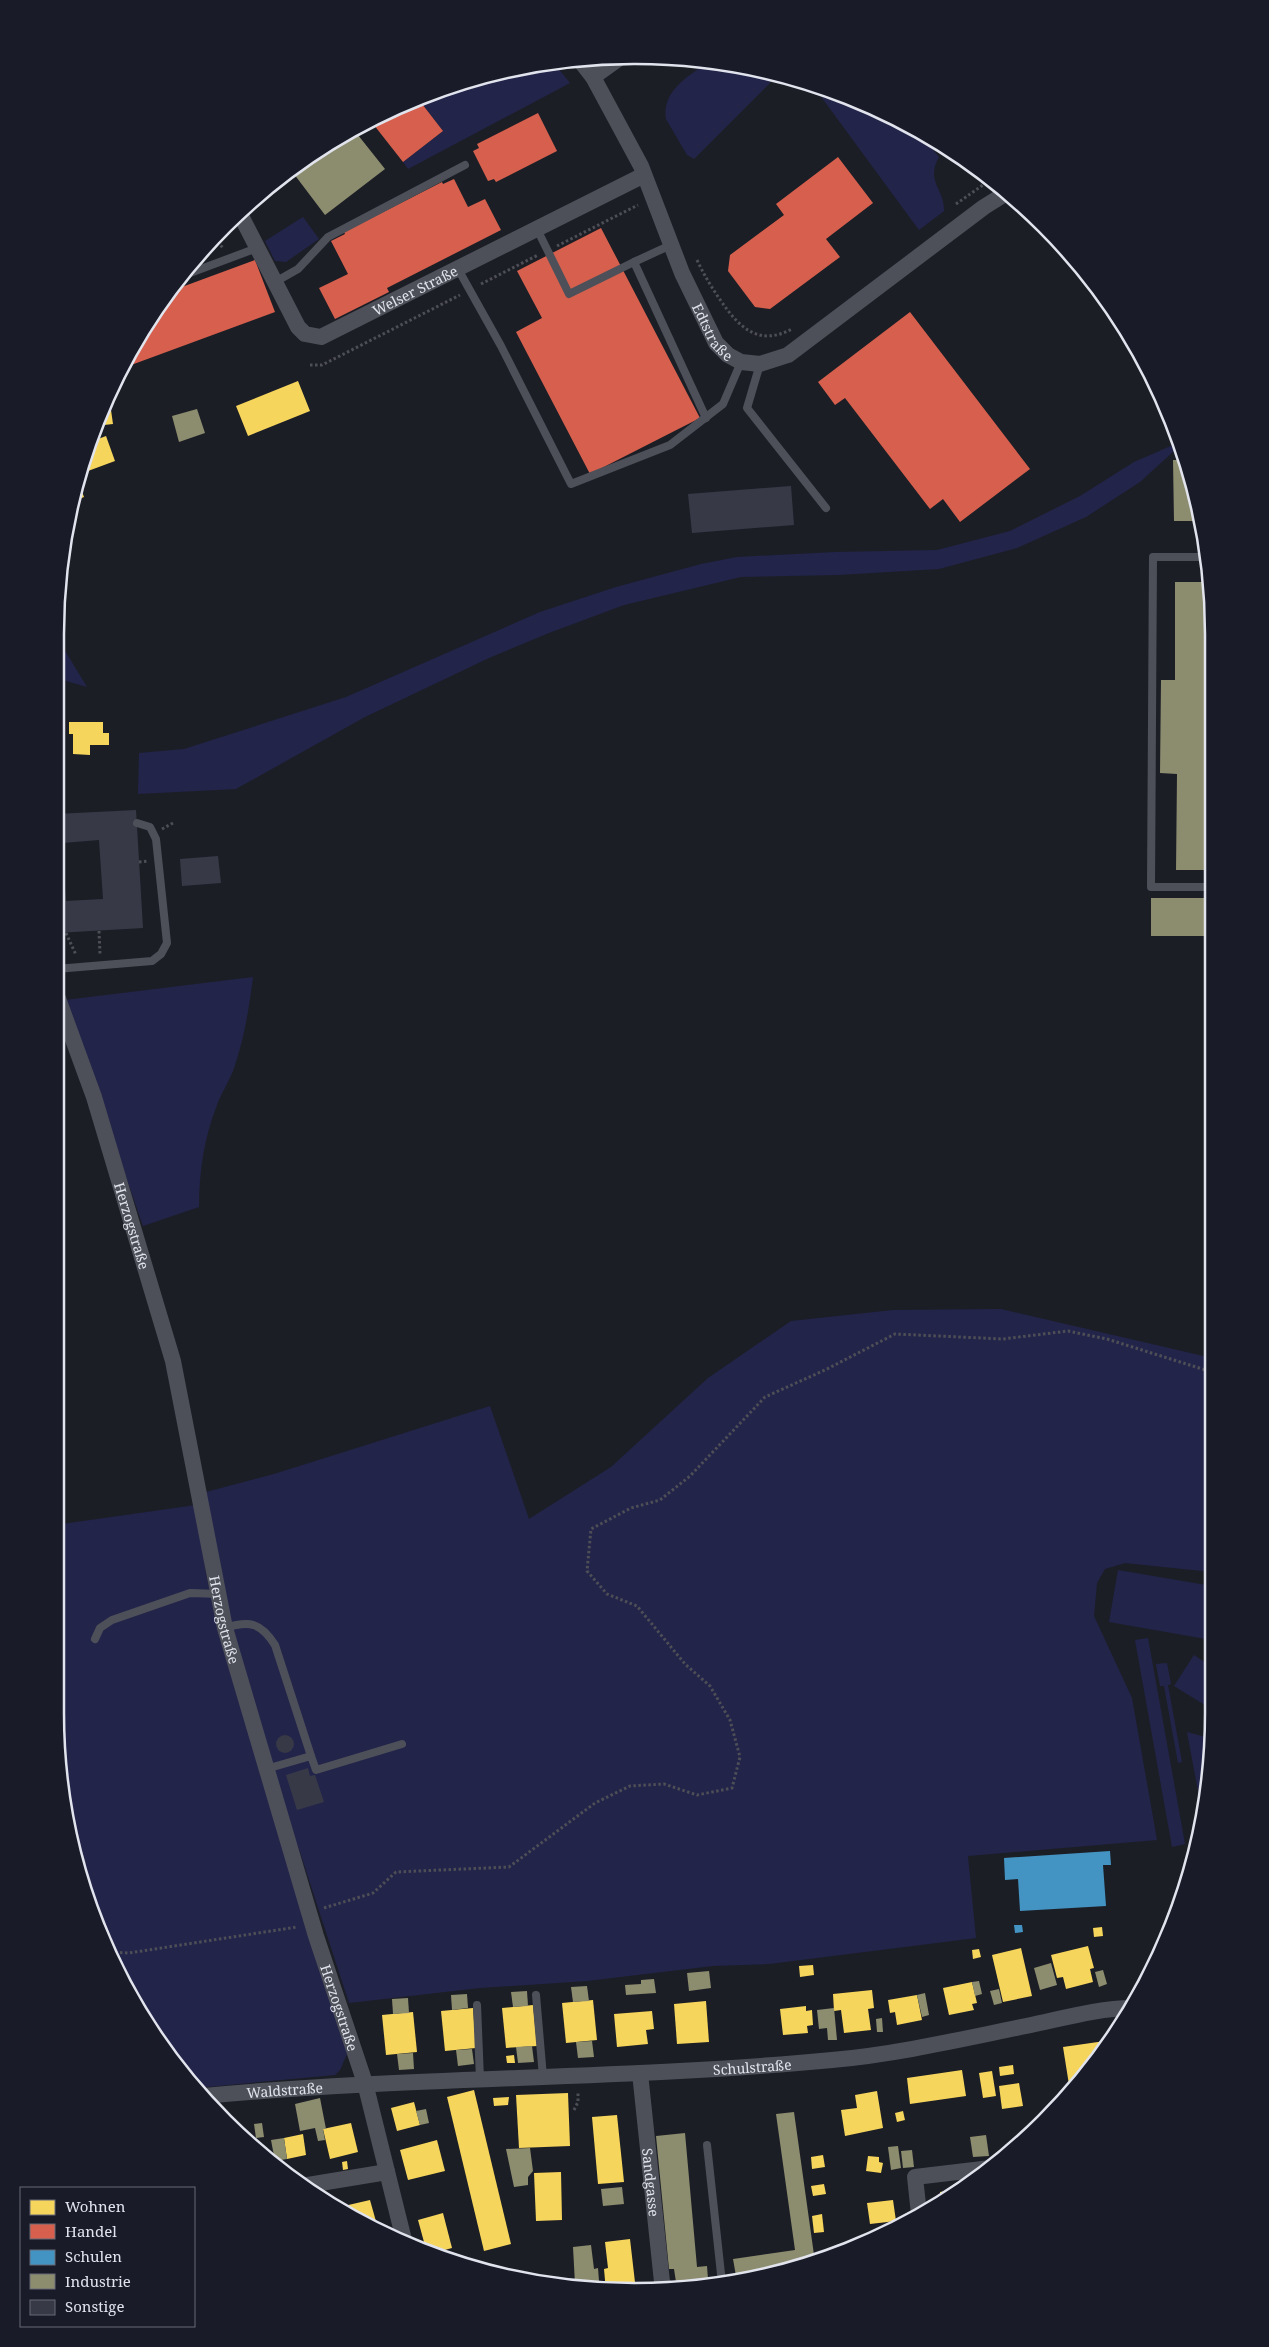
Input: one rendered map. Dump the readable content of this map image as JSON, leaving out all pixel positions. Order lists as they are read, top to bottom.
{
  "streets": {
    "street": [
      "Welser Straße",
      "Edtstraße",
      "Herzogstraße",
      "Schulstraße",
      "Waldstraße",
      "Sandgasse"
    ]
  },
  "crossings": [
    ["Welser Straße", "Edtstraße"],
    ["Herzogstraße", "Schulstraße"],
    ["Herzogstraße", "Waldstraße"],
    ["Schulstraße", "Waldstraße"],
    ["Schulstraße", "Sandgasse"]
  ],
  "legend": [
    "Wohnen",
    "Handel",
    "Schulen",
    "Industrie",
    "Sonstige"
  ]
}
